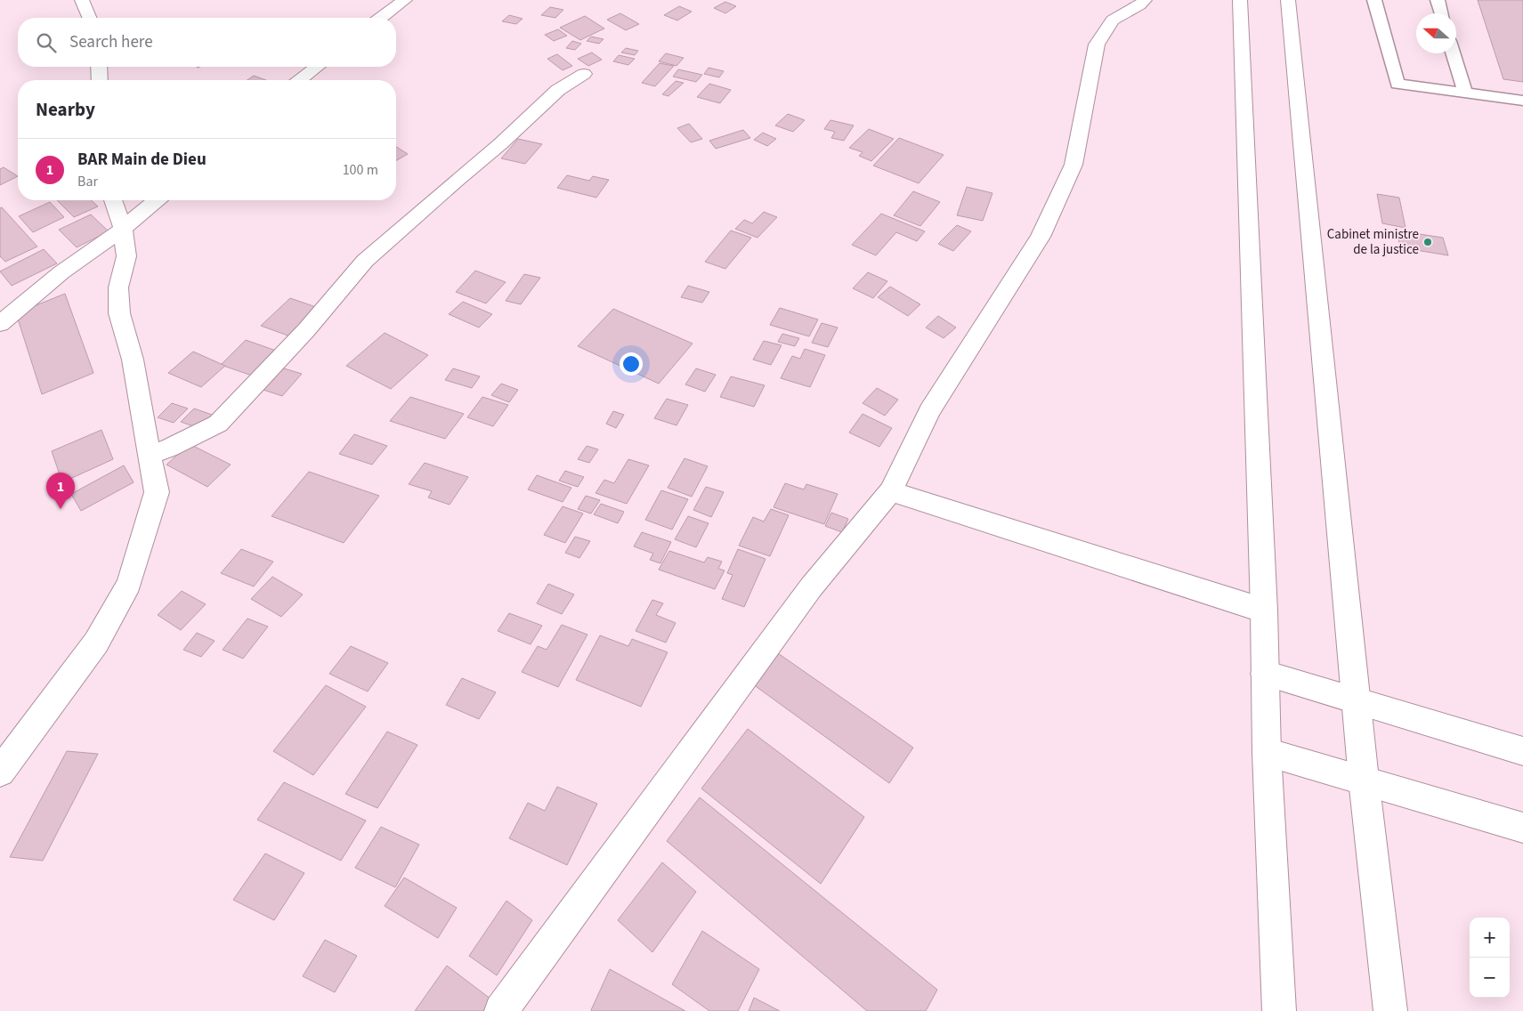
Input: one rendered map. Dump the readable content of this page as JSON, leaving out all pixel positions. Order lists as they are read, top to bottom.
{
  "places": ["Cabinet ministre de la justice"],
  "north": "left",
  "page": {
    "search": "Search here",
    "heading": "Nearby",
    "list": [
      {
        "mark": "1",
        "name": "BAR Main de Dieu",
        "note": "Bar",
        "value": "100 m"
      }
    ],
    "pins": "1",
    "map_buttons": ["+", "−"]
  }
}
